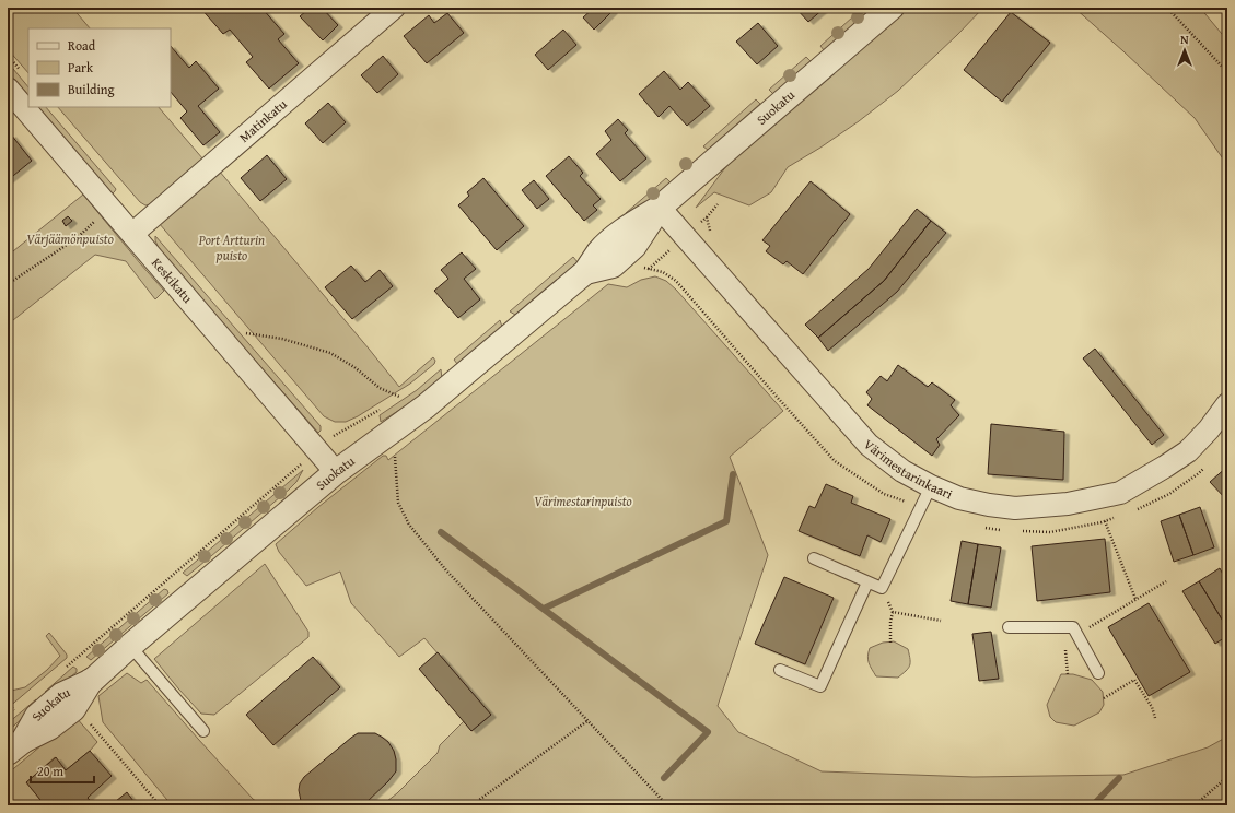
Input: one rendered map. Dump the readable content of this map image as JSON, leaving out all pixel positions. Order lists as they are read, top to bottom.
{
  "streets": {
    "street": [
      "Suokatu",
      "Matinkatu",
      "Keskikatu",
      "Värimestarinkaari"
    ]
  },
  "crossings": [
    ["Suokatu", "Keskikatu"],
    ["Suokatu", "Värimestarinkaari"],
    ["Matinkatu", "Keskikatu"]
  ],
  "parks": ["Värjäämönpuisto", "Port Artturin puisto", "Värimestarinpuisto"],
  "legend": ["Road", "Park", "Building"],
  "scale_bar": "20 m",
  "north": "top"
}
